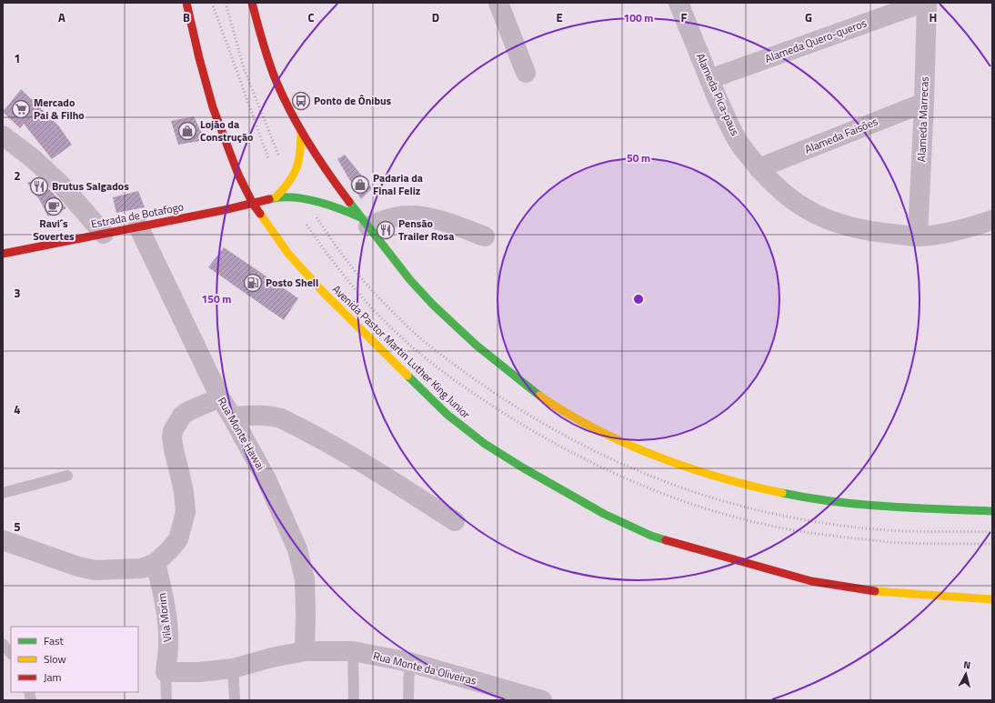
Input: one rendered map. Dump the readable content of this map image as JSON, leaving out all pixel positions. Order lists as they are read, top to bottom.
{
  "streets": {
    "main road": ["Estrada de Botafogo", "Avenida Pastor Martin Luther King Junior"],
    "street": [
      "Alameda Quero-queros",
      "Alameda Pica-paus",
      "Alameda Marrecas",
      "Alameda Faisões",
      "Rua Monte Hawai",
      "Vila Morim",
      "Rua Monte da Oliveiras"
    ]
  },
  "crossings": [
    ["Alameda Quero-queros", "Alameda Pica-paus"],
    ["Alameda Pica-paus", "Alameda Marrecas"],
    ["Alameda Pica-paus", "Alameda Faisões"],
    ["Alameda Marrecas", "Alameda Faisões"],
    ["Estrada de Botafogo", "Avenida Pastor Martin Luther King Junior"],
    ["Estrada de Botafogo", "Rua Monte Hawai"],
    ["Rua Monte Hawai", "Rua Monte da Oliveiras"],
    ["Vila Morim", "Rua Monte da Oliveiras"]
  ],
  "places": {
    "bus stop": ["Ponto de Ônibus"],
    "supermarket": ["Mercado Pai & Filho"],
    "shop": ["Lojão da Construção", "Padaria da Final Feliz"],
    "restaurant": ["Brutus Salgados", "Pensão Trailer Rosa"],
    "cafe": ["Ravi´s Sovertes"],
    "fuel station": ["Posto Shell"]
  },
  "legend": ["Fast", "Slow", "Jam"],
  "north": "top",
  "grid": {
    "columns": [
      "A",
      "B",
      "C",
      "D",
      "E",
      "F",
      "G",
      "H"
    ],
    "rows": [
      "1",
      "2",
      "3",
      "4",
      "5"
    ]
  },
  "rings": ["100 m", "50 m", "150 m"]
}
